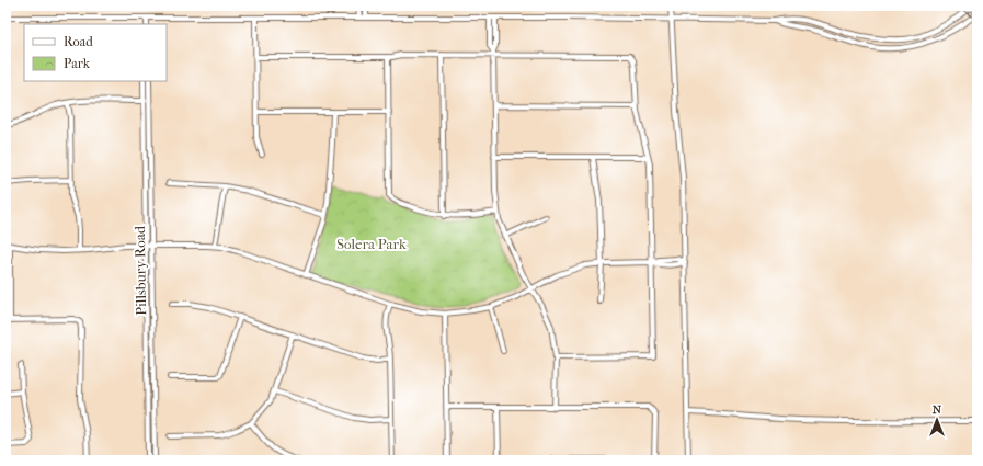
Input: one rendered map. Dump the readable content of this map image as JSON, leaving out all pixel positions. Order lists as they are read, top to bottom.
{
  "streets": {
    "street": ["Pillsbury Road"]
  },
  "parks": ["Solera Park"],
  "legend": ["Road", "Park"],
  "north": "top"
}
